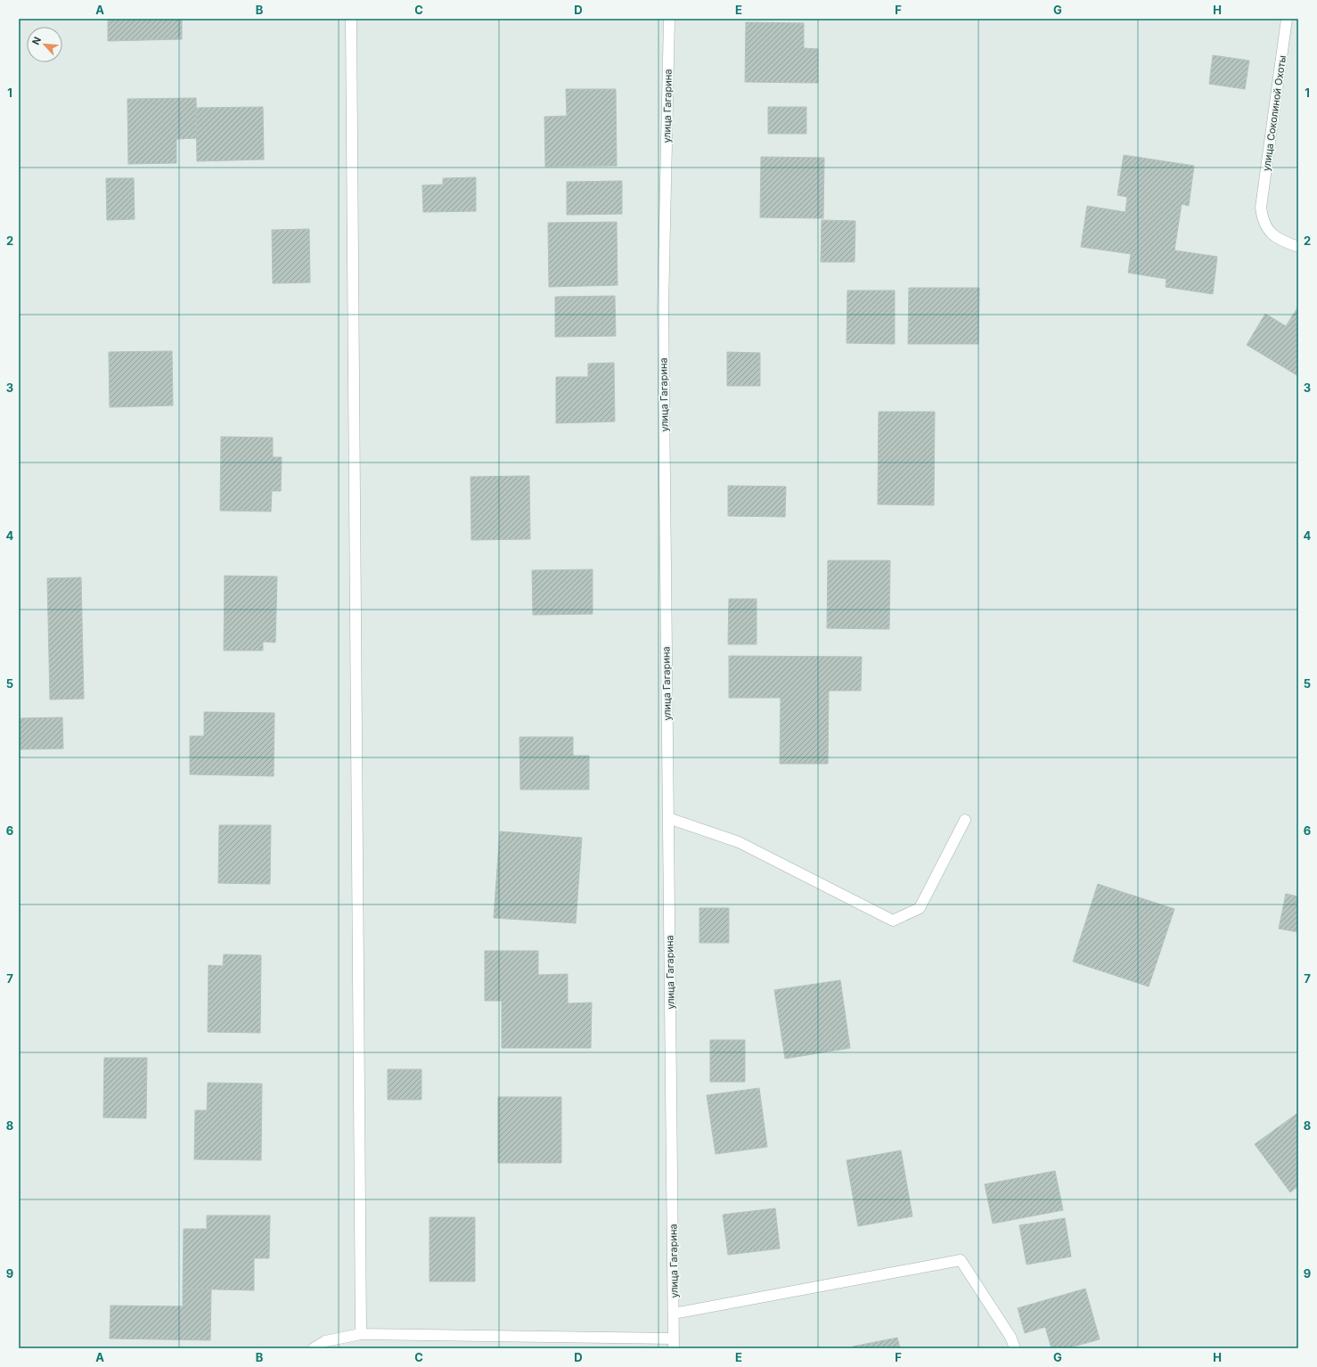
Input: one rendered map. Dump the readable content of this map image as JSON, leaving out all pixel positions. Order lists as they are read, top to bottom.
{
  "streets": {
    "street": ["улица Гагарина", "улица Соколиной Охоты"]
  },
  "north": "top left",
  "grid": {
    "columns": [
      "A",
      "B",
      "C",
      "D",
      "E",
      "F",
      "G",
      "H"
    ],
    "rows": [
      "1",
      "2",
      "3",
      "4",
      "5",
      "6",
      "7",
      "8",
      "9"
    ]
  }
}
